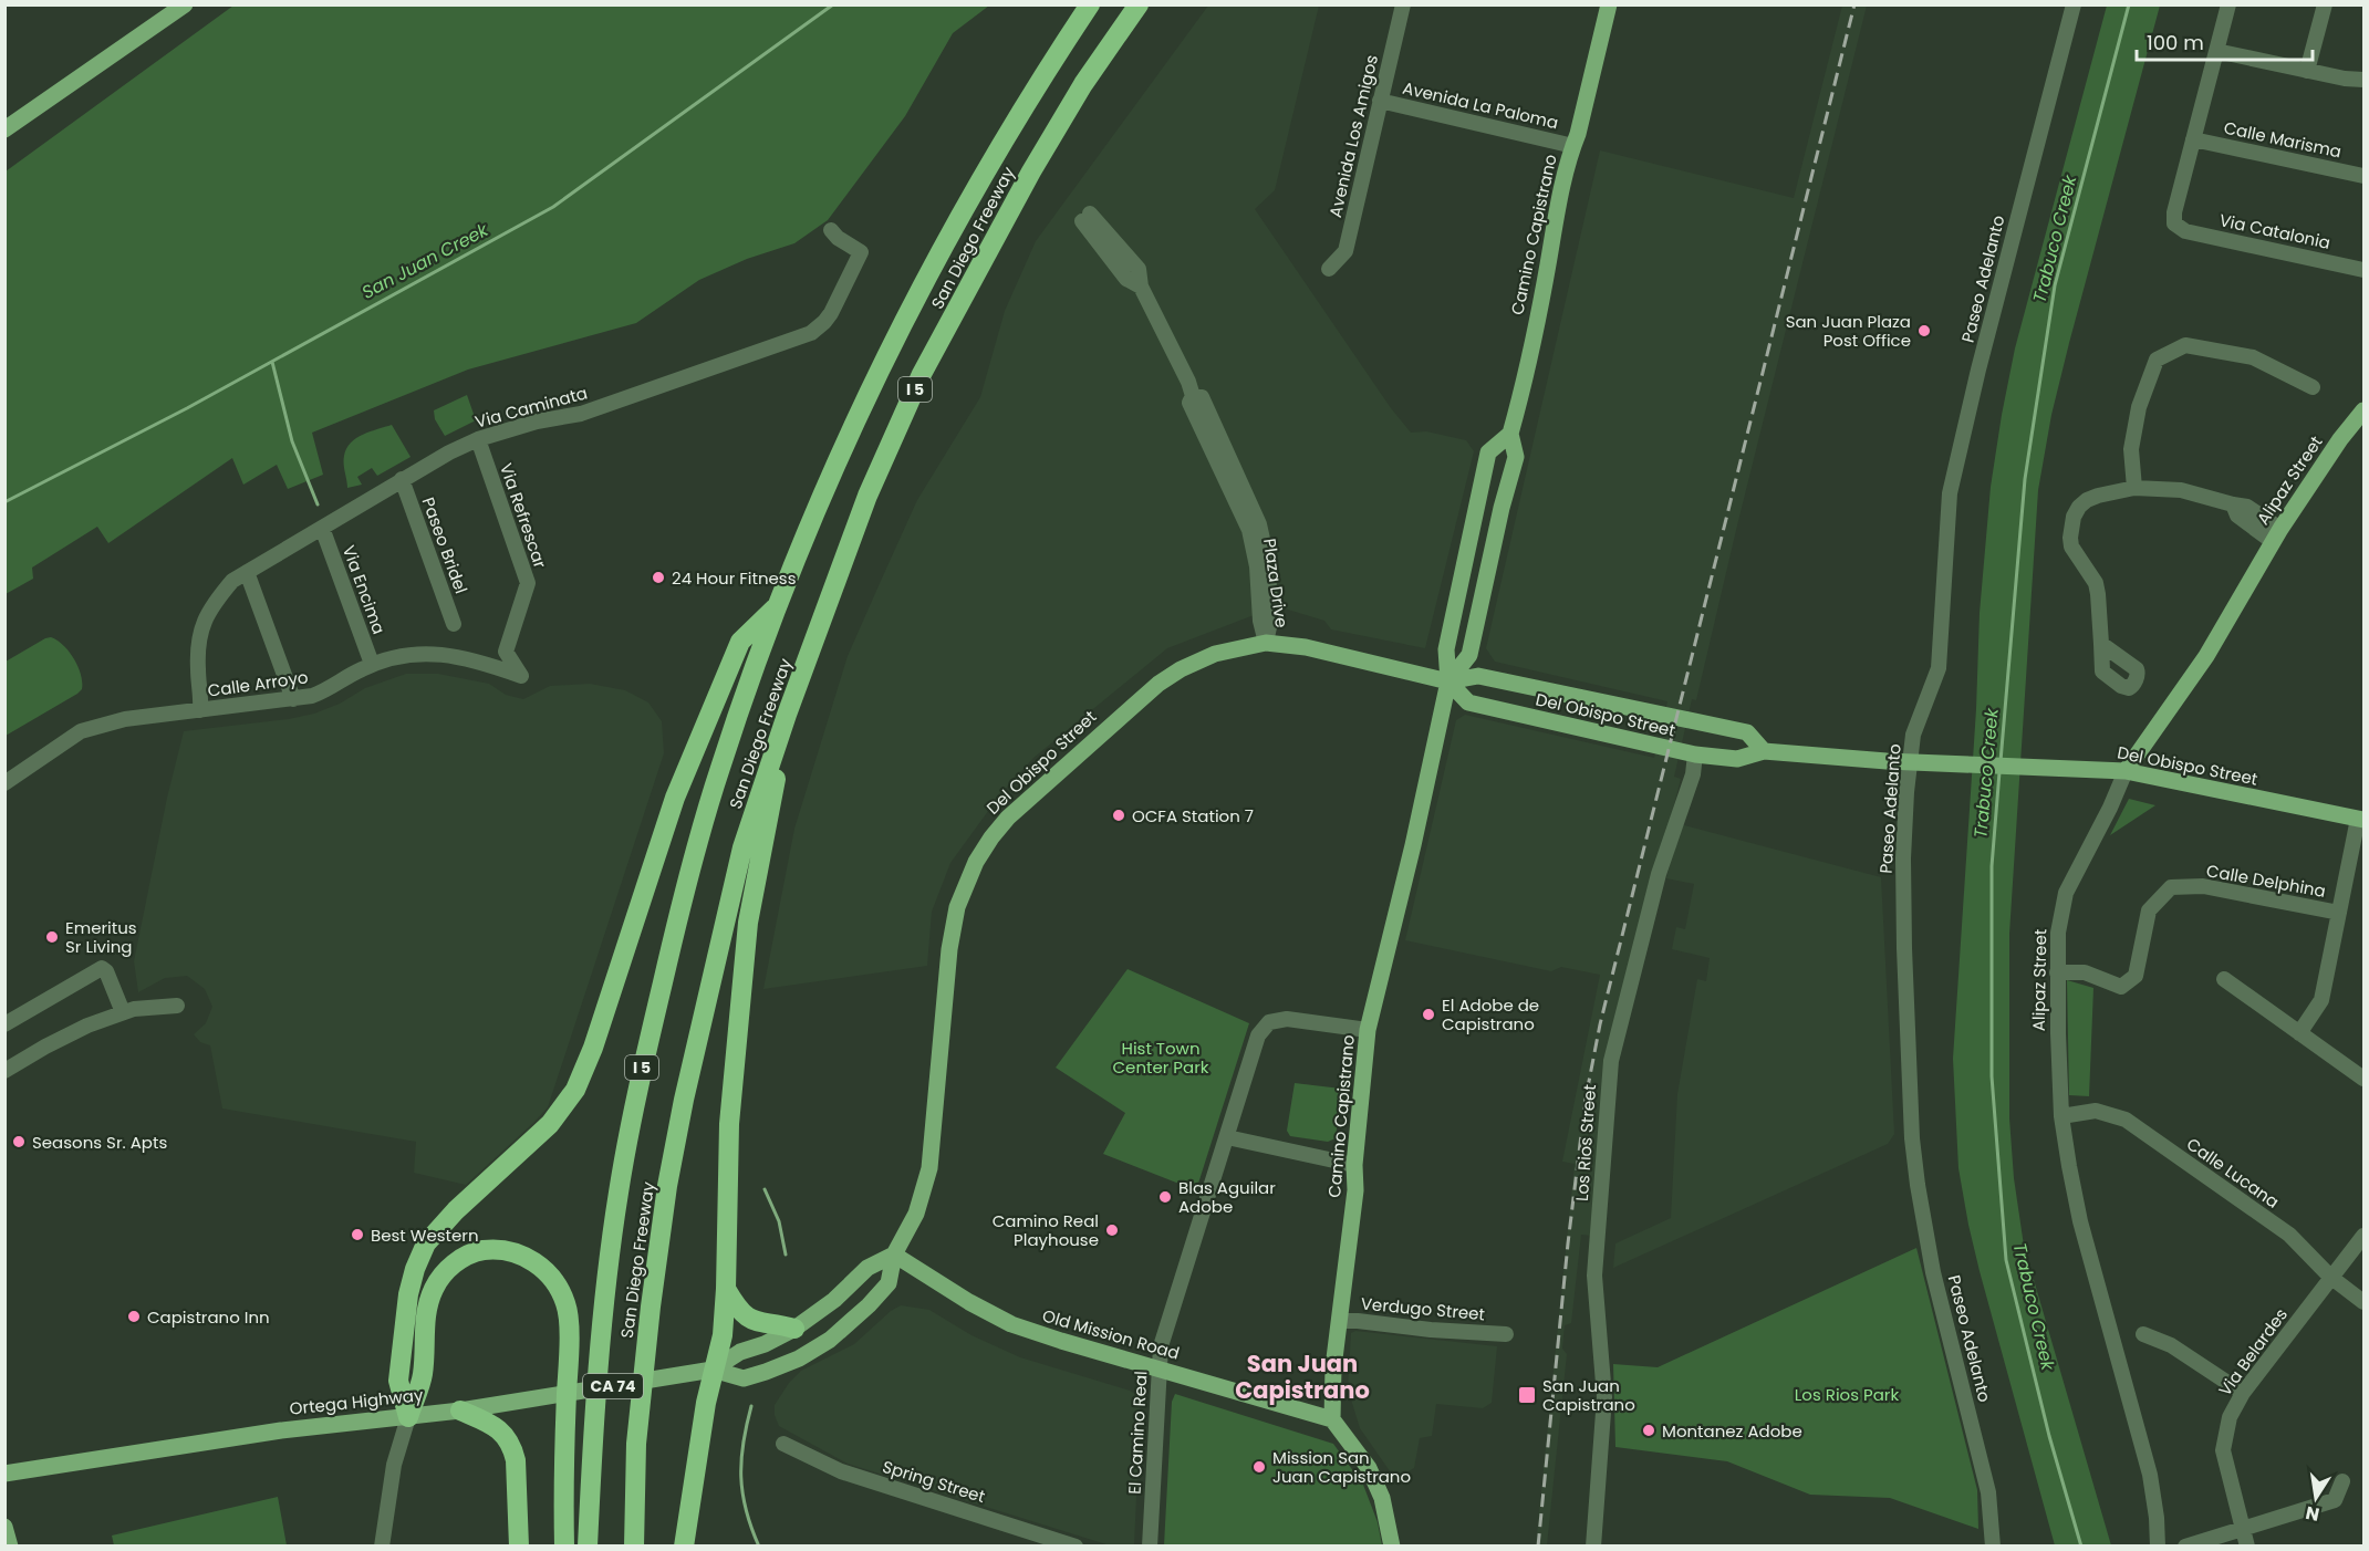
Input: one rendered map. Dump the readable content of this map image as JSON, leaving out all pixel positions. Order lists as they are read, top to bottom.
{
  "streets": {
    "highway": ["San Diego Freeway", "I 5"],
    "main road": [
      "Camino Capistrano",
      "Alipaz Street",
      "Del Obispo Street",
      "Old Mission Road",
      "CA 74",
      "Ortega Highway"
    ],
    "street": [
      "Avenida La Paloma",
      "Avenida Los Amigos",
      "Calle Marisma",
      "Via Catalonia",
      "Paseo Adelanto",
      "Via Caminata",
      "Via Refrescar",
      "Paseo Bridel",
      "Plaza Drive",
      "Via Encima",
      "Calle Arroyo",
      "Calle Delphina",
      "Los Rios Street",
      "Calle Lucana",
      "Verdugo Street",
      "Via Belardes",
      "El Camino Real",
      "Spring Street"
    ]
  },
  "crossings": [
    ["Avenida La Paloma", "Avenida Los Amigos"],
    ["Avenida La Paloma", "Camino Capistrano"],
    ["Calle Marisma", "Via Catalonia"],
    ["Camino Capistrano", "Del Obispo Street"],
    ["Camino Capistrano", "Verdugo Street"],
    ["Camino Capistrano", "Old Mission Road"],
    ["Camino Capistrano", "El Camino Real"],
    ["Paseo Adelanto", "Del Obispo Street"],
    ["Via Caminata", "Via Refrescar"],
    ["Via Caminata", "Paseo Bridel"],
    ["Via Caminata", "Via Encima"],
    ["Via Caminata", "Calle Arroyo"],
    ["Alipaz Street", "Del Obispo Street"],
    ["Alipaz Street", "Calle Delphina"],
    ["Alipaz Street", "Calle Lucana"],
    ["Via Refrescar", "Calle Arroyo"],
    ["Plaza Drive", "Del Obispo Street"],
    ["Via Encima", "Calle Arroyo"],
    ["Del Obispo Street", "Los Rios Street"],
    ["Del Obispo Street", "Old Mission Road"],
    ["Del Obispo Street", "Ortega Highway"],
    ["Calle Lucana", "Via Belardes"],
    ["Old Mission Road", "Ortega Highway"],
    ["Old Mission Road", "El Camino Real"]
  ],
  "districts": ["San Juan Capistrano"],
  "water": ["Trabuco Creek", "San Juan Creek"],
  "parks": ["Hist Town Center Park", "Los Rios Park"],
  "places": {
    "other": [
      "San Juan Plaza Post Office",
      "24 Hour Fitness",
      "OCFA Station 7",
      "Emeritus Sr Living",
      "El Adobe de Capistrano",
      "Seasons Sr. Apts",
      "Blas Aguilar Adobe",
      "Camino Real Playhouse",
      "Best Western",
      "Capistrano Inn",
      "Montanez Adobe",
      "Mission San Juan Capistrano"
    ],
    "transit": ["San Juan Capistrano"]
  },
  "scale_bar": "100 m",
  "north": "bottom"
}
